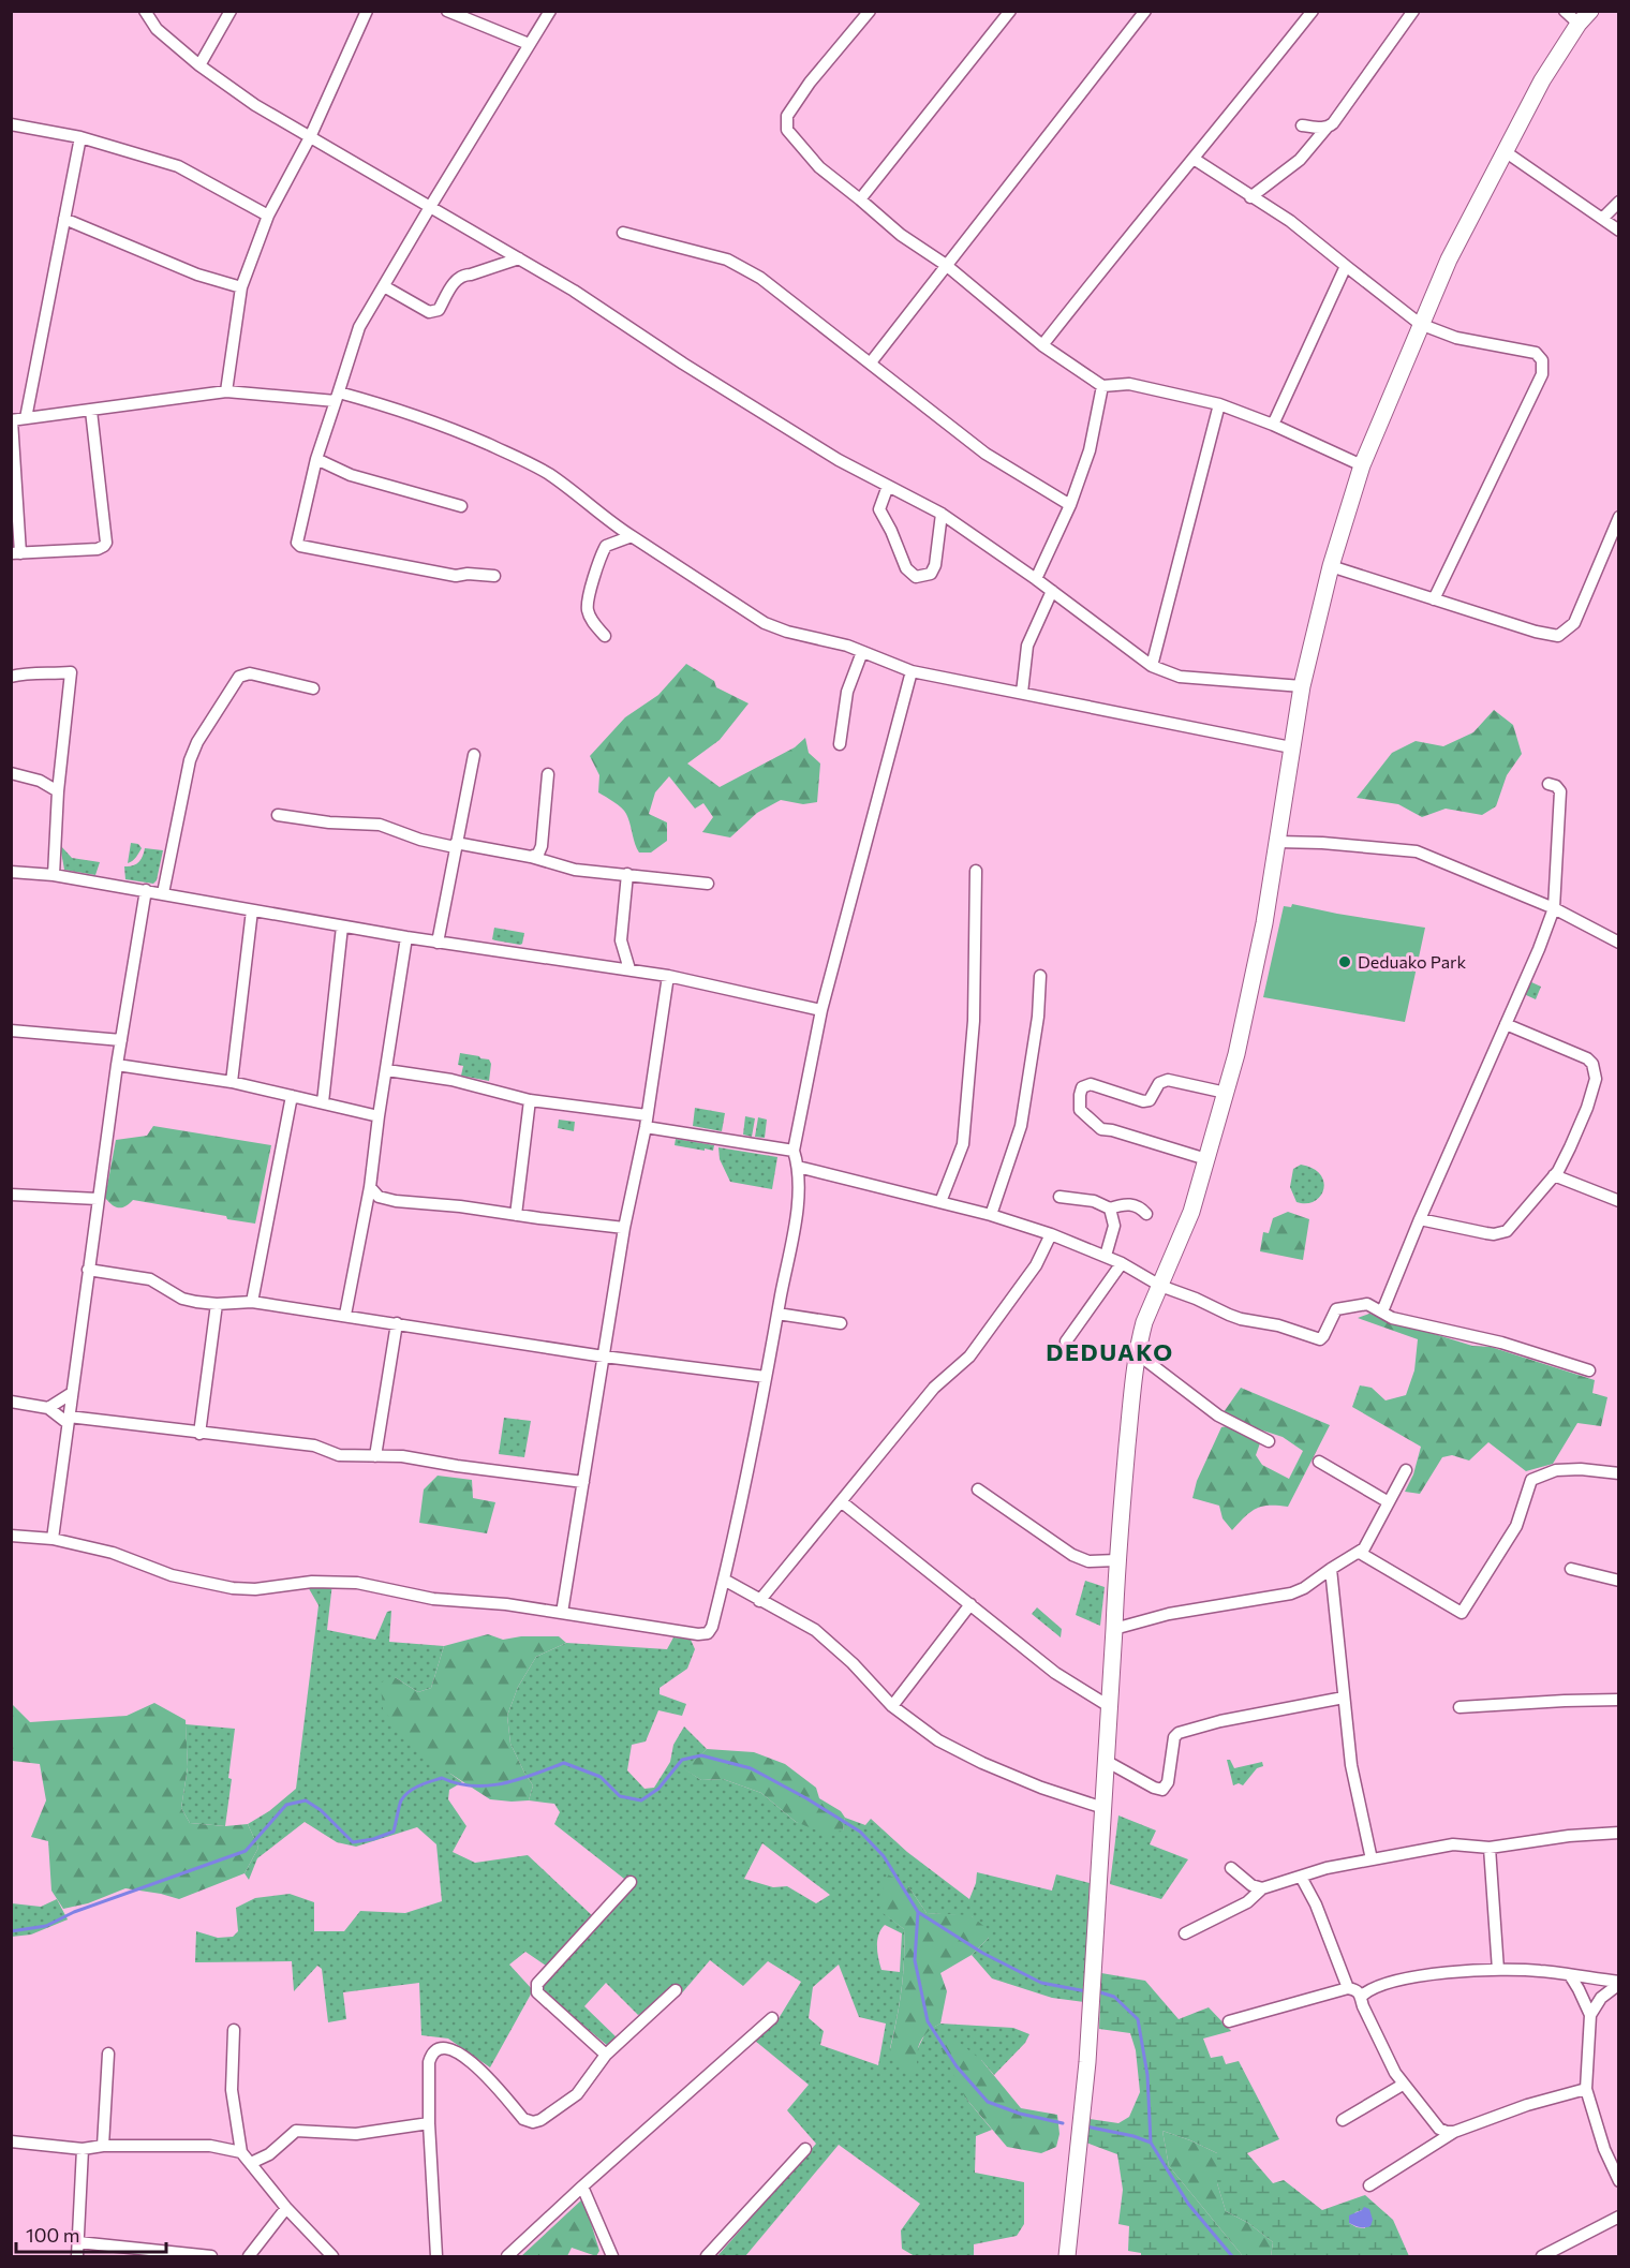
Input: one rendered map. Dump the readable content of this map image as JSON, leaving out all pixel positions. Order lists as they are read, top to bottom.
{
  "districts": ["DEDUAKO"],
  "places": ["Deduako Park"],
  "scale_bar": "100 m"
}
